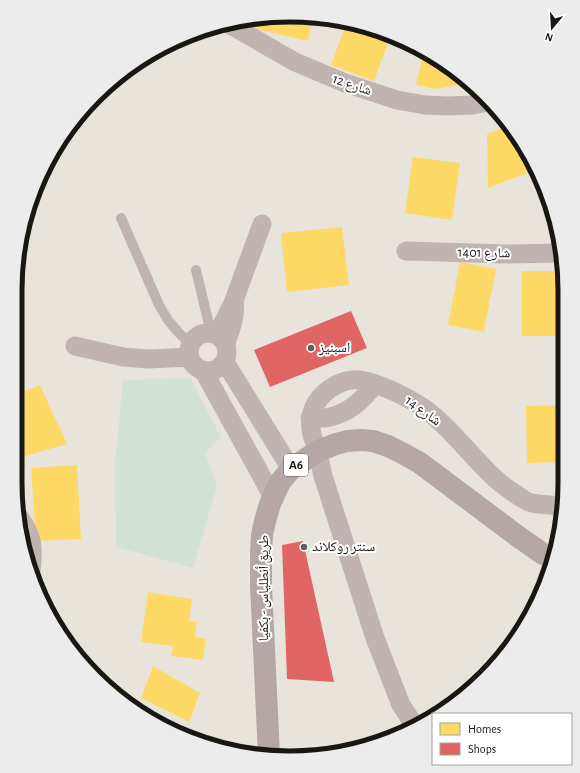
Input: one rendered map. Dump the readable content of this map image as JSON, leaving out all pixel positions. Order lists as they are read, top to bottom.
{
  "streets": {
    "highway": ["A6", "طريق أنطلياس - بكفيا"],
    "street": ["شارع 12", "شارع 1401", "شارع 14"]
  },
  "places": ["اسبنيز", "سنتر روكلاند"],
  "legend": ["Homes", "Shops"],
  "north": "bottom"
}
